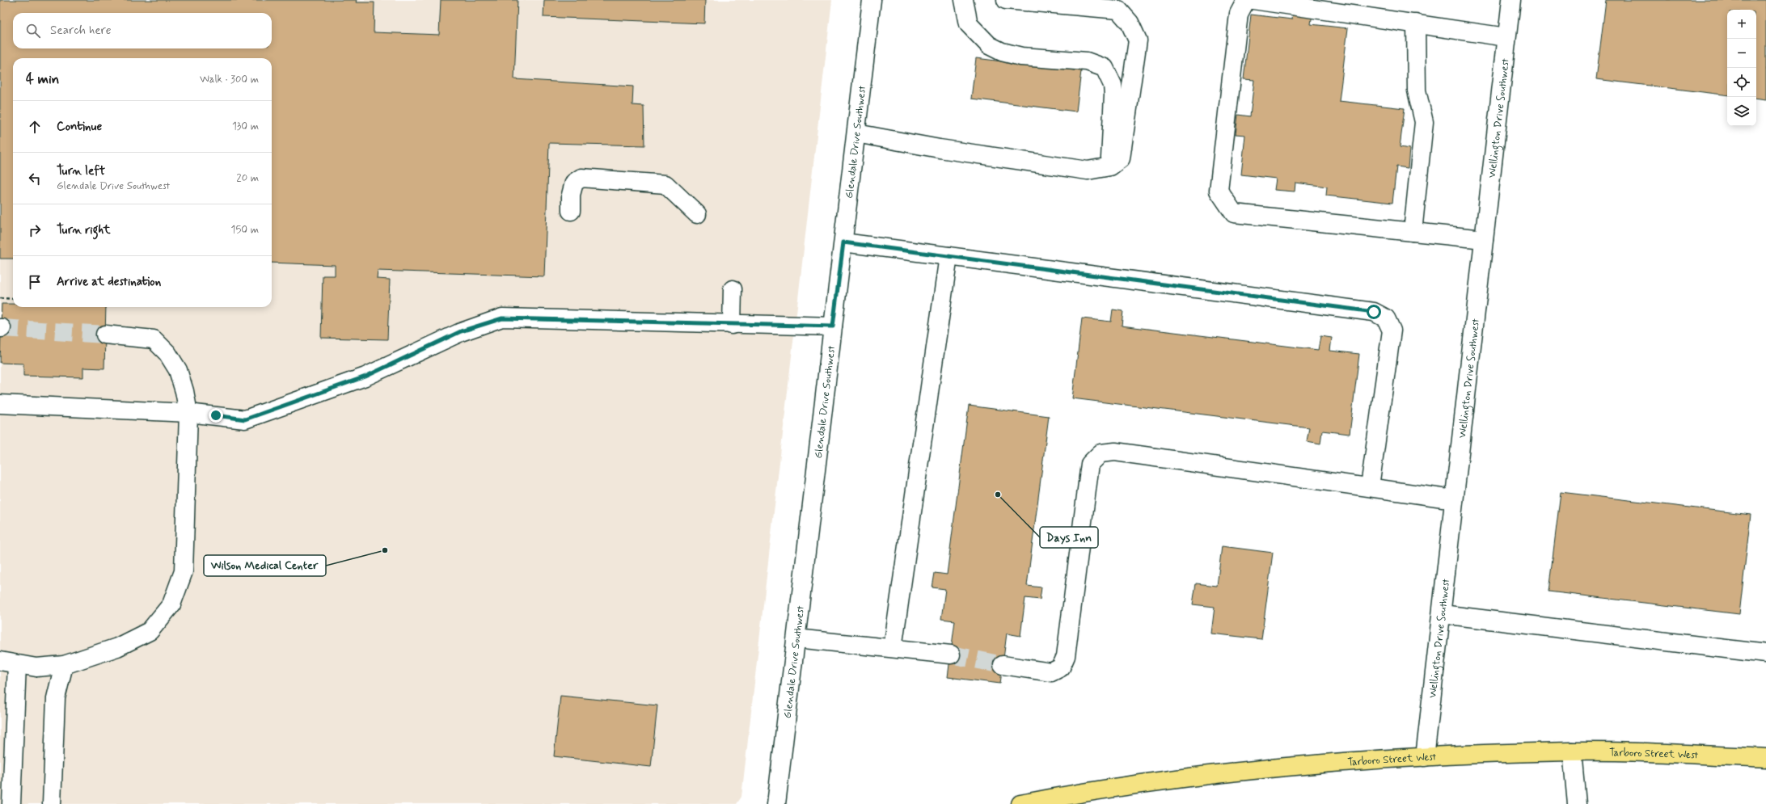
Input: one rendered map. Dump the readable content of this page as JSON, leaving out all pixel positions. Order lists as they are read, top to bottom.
{
  "streets": {
    "main road": ["Tarboro Street West"],
    "street": ["Wellington Drive Southwest", "Glendale Drive Southwest"]
  },
  "crossings": [
    ["Wellington Drive Southwest", "Tarboro Street West"]
  ],
  "places": ["Days Inn", "Wilson Medical Center"],
  "page": {
    "map_buttons": ["+", "−"],
    "search": "Search here",
    "heading": ["4 min", "Walk · 300 m"],
    "list": [
      ["Continue", "130 m"],
      ["Turn left", "Glendale Drive Southwest", "20 m"],
      ["Turn right", "150 m"],
      "Arrive at destination"
    ]
  }
}
